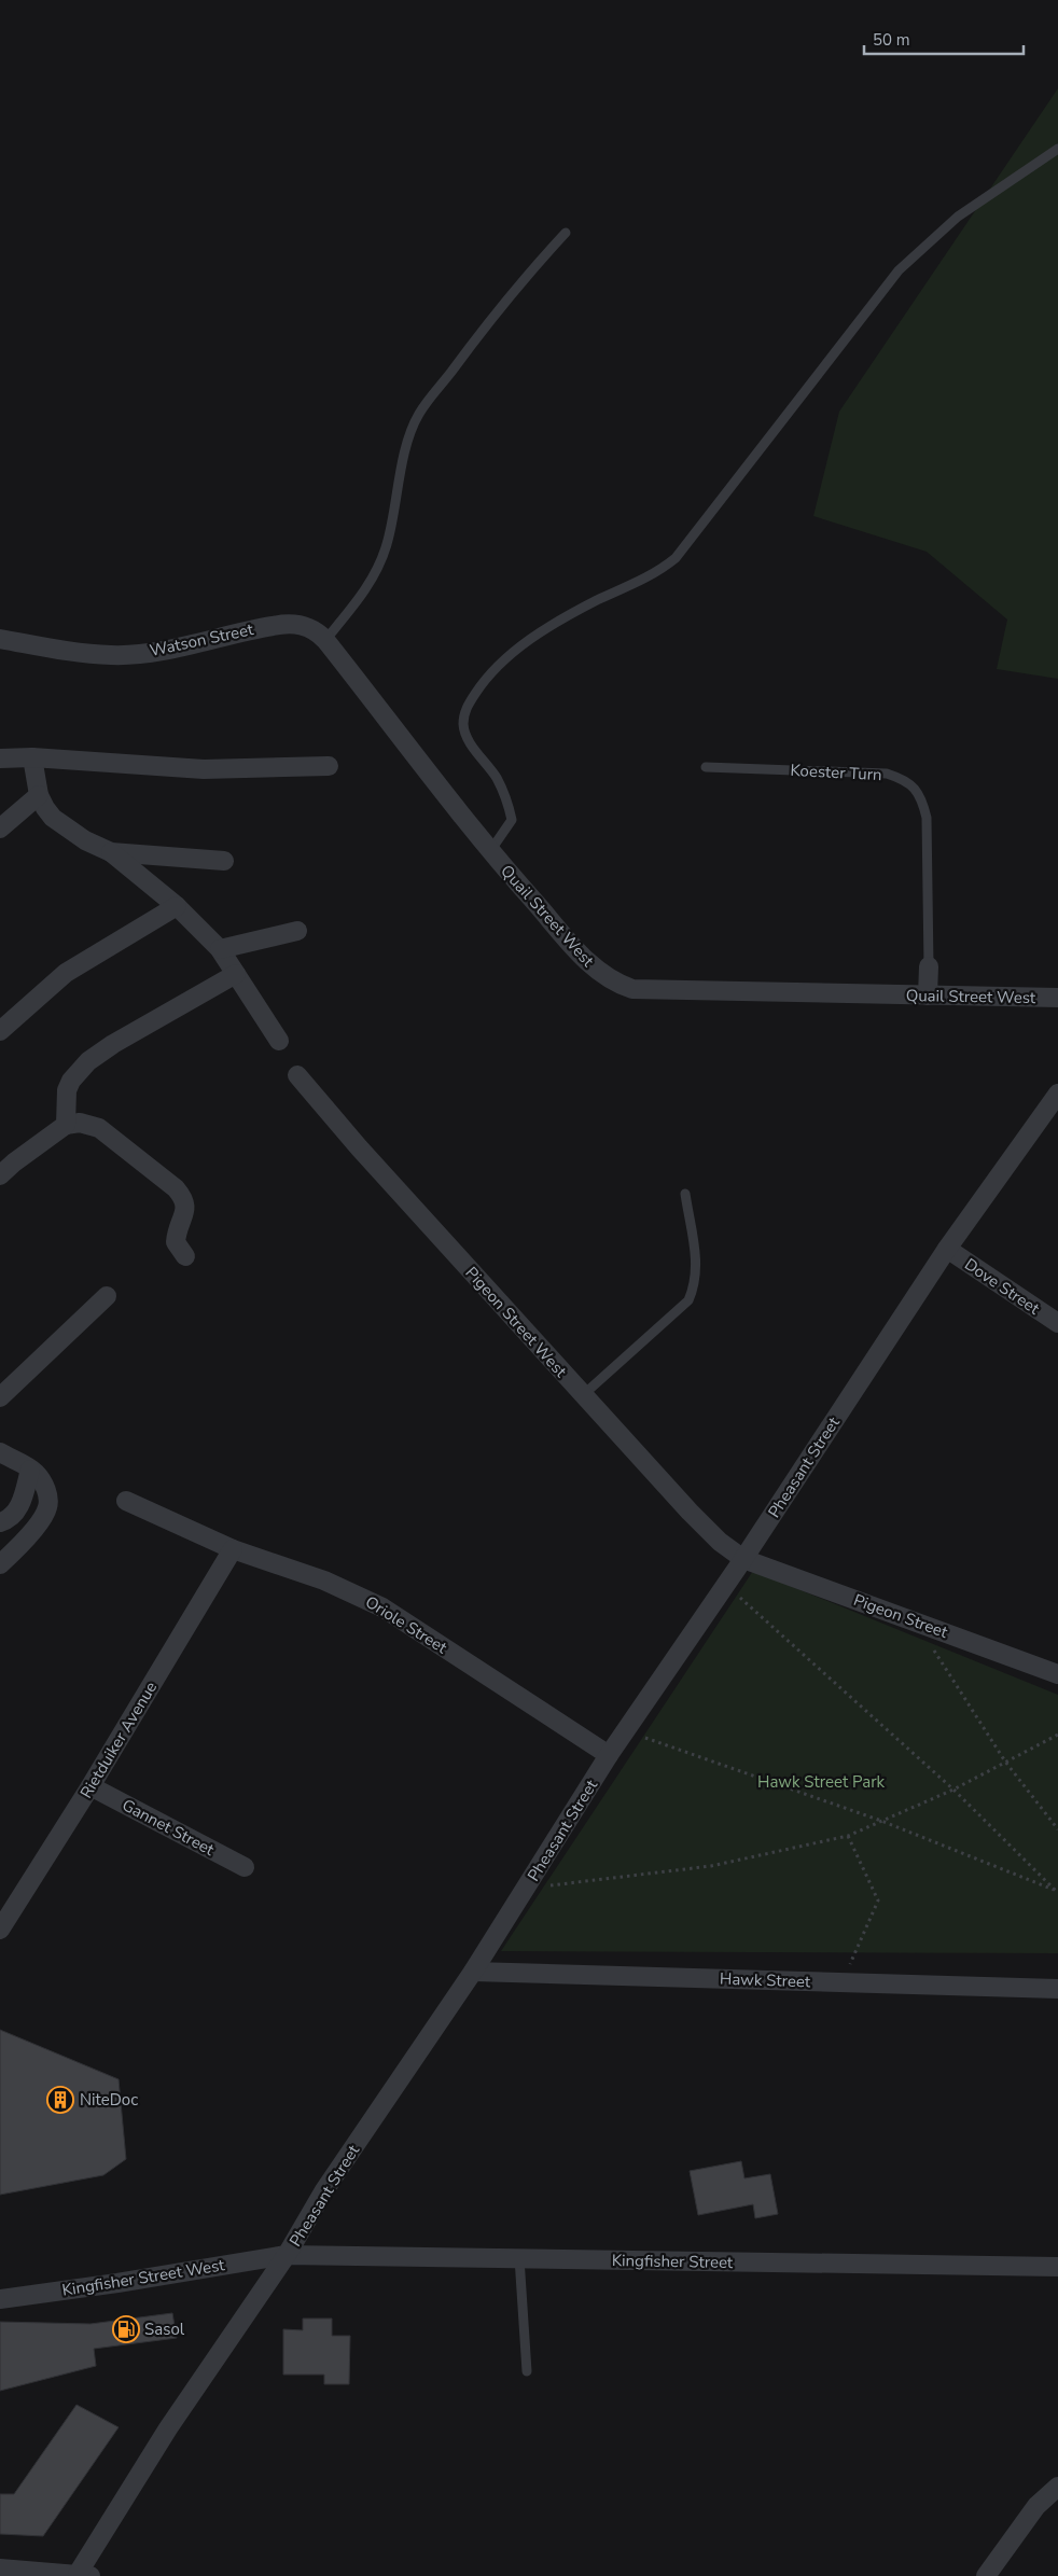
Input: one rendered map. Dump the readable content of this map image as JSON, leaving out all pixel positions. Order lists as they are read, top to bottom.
{
  "streets": {
    "street": [
      "Watson Street",
      "Koester Turn",
      "Quail Street West",
      "Dove Street",
      "Pigeon Street West",
      "Pheasant Street",
      "Pigeon Street",
      "Oriole Street",
      "Rietduiker Avenue",
      "Gannet Street",
      "Hawk Street",
      "Kingfisher Street",
      "Kingfisher Street West"
    ]
  },
  "crossings": [
    ["Watson Street", "Quail Street West"],
    ["Koester Turn", "Quail Street West"],
    ["Dove Street", "Pheasant Street"],
    ["Pigeon Street West", "Pheasant Street"],
    ["Pigeon Street West", "Pigeon Street"],
    ["Pheasant Street", "Pigeon Street"],
    ["Pheasant Street", "Oriole Street"],
    ["Pheasant Street", "Hawk Street"],
    ["Pheasant Street", "Kingfisher Street"],
    ["Pheasant Street", "Kingfisher Street West"],
    ["Oriole Street", "Rietduiker Avenue"],
    ["Rietduiker Avenue", "Gannet Street"],
    ["Kingfisher Street", "Kingfisher Street West"]
  ],
  "parks": ["Hawk Street Park"],
  "places": {
    "building": ["NiteDoc"],
    "fuel station": ["Sasol"]
  },
  "scale_bar": "50 m"
}
